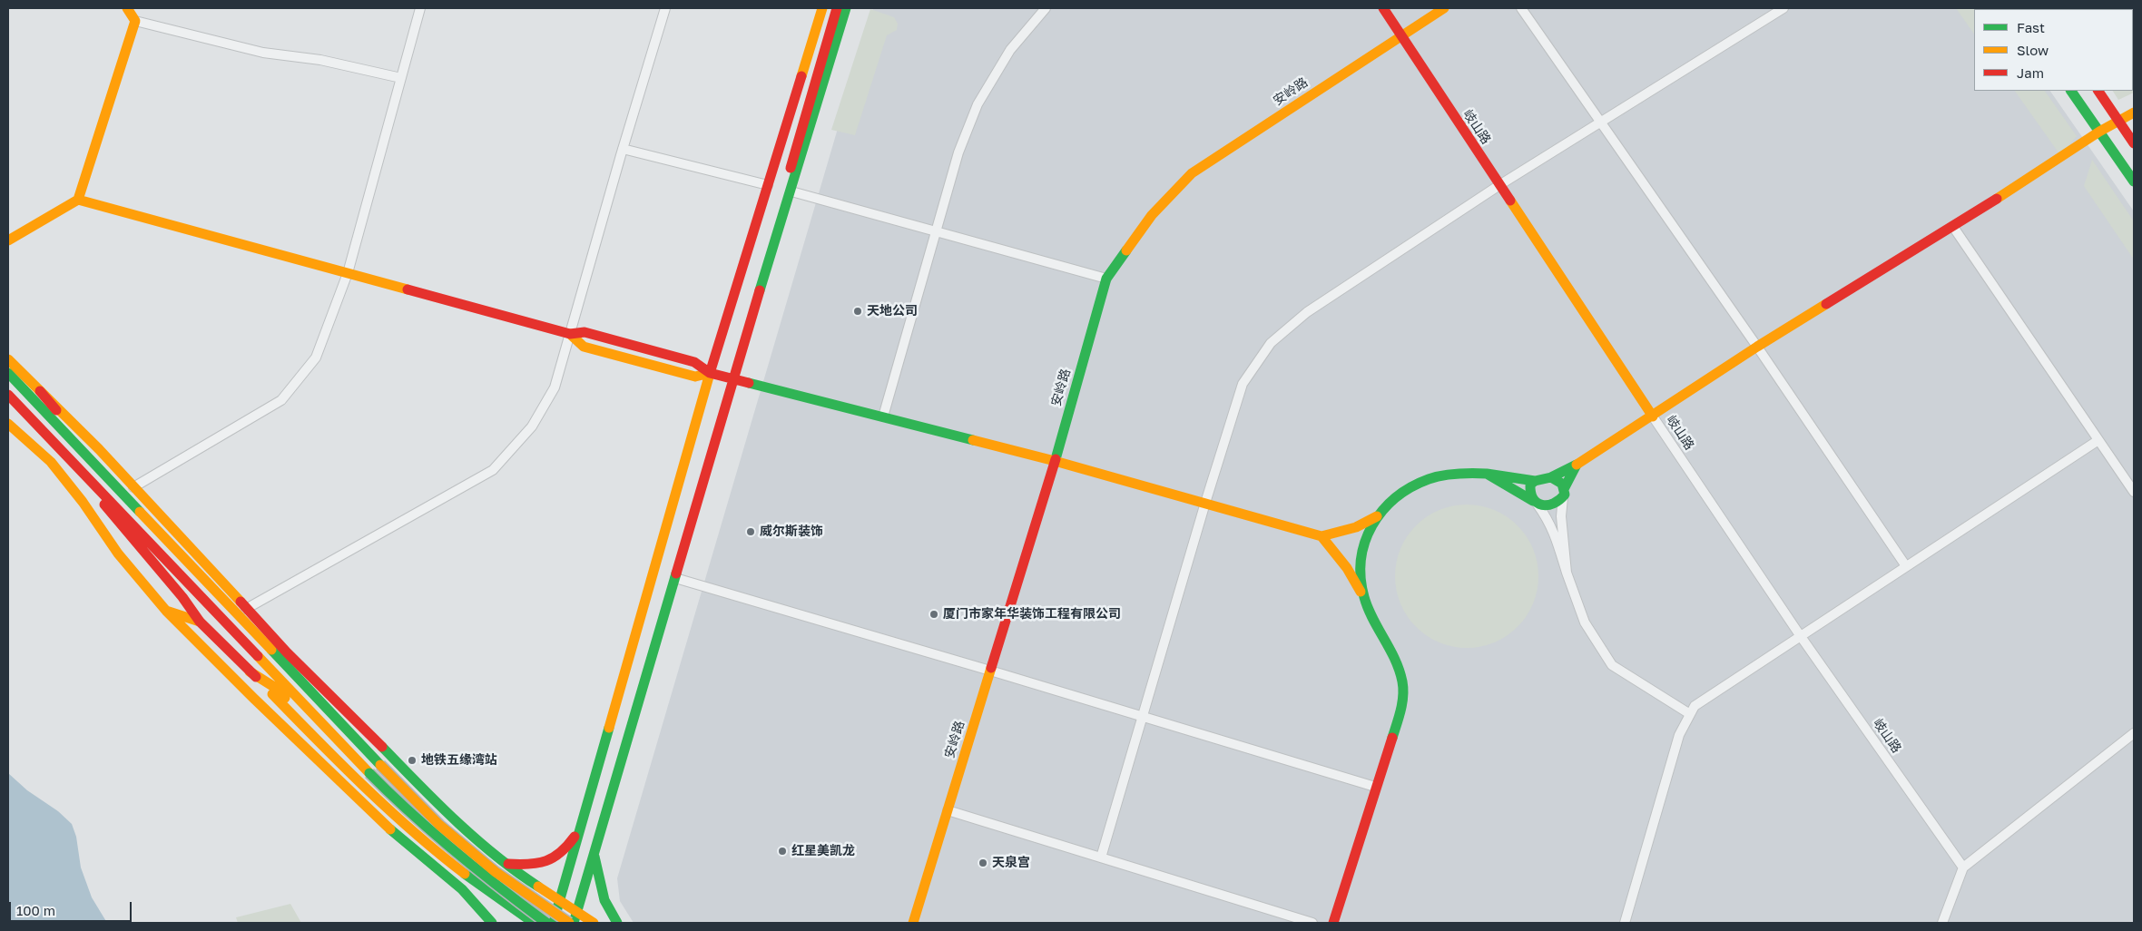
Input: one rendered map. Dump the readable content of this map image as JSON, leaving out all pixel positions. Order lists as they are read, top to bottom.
{
  "streets": {
    "main road": ["安岭路", "岐山路"]
  },
  "crossings": [
    ["安岭路", "岐山路"]
  ],
  "places": [
    "天地公司",
    "威尔斯装饰",
    "厦门市家年华装饰工程有限公司",
    "地铁五缘湾站",
    "红星美凯龙",
    "天泉宫"
  ],
  "legend": ["Fast", "Slow", "Jam"],
  "scale_bar": "100 m"
}
